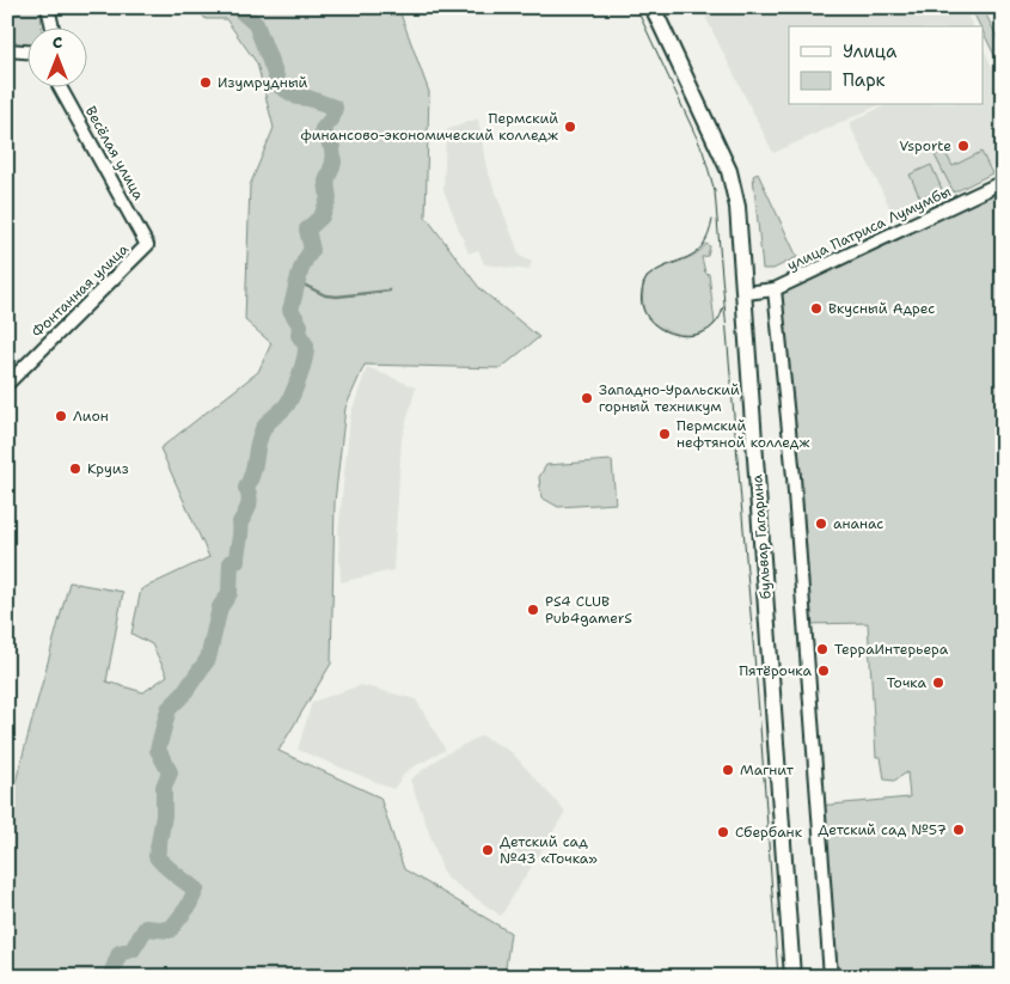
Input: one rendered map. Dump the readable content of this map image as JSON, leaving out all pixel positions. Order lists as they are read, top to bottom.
{
  "streets": {
    "main road": ["бульвар Гагарина"],
    "street": ["Весёлая улица", "улица Патриса Лумумбы", "Фонтанная улица"]
  },
  "crossings": [
    ["Весёлая улица", "Фонтанная улица"],
    ["улица Патриса Лумумбы", "бульвар Гагарина"]
  ],
  "places": [
    "Изумрудный",
    "Пермский финансово-экономический колледж",
    "Vsporte",
    "Вкусный Адрес",
    "Западно-Уральский горный техникум",
    "Лион",
    "Пермский нефтяной колледж",
    "Круиз",
    "ананас",
    "PS4 CLUB Pub4gamerS",
    "ТерраИнтерьера",
    "Пятёрочка",
    "Точка",
    "Магнит",
    "Детский сад №57",
    "Сбербанк",
    "Детский сад №43 «Точка»"
  ],
  "legend": ["Улица", "Парк"],
  "north": "top"
}
